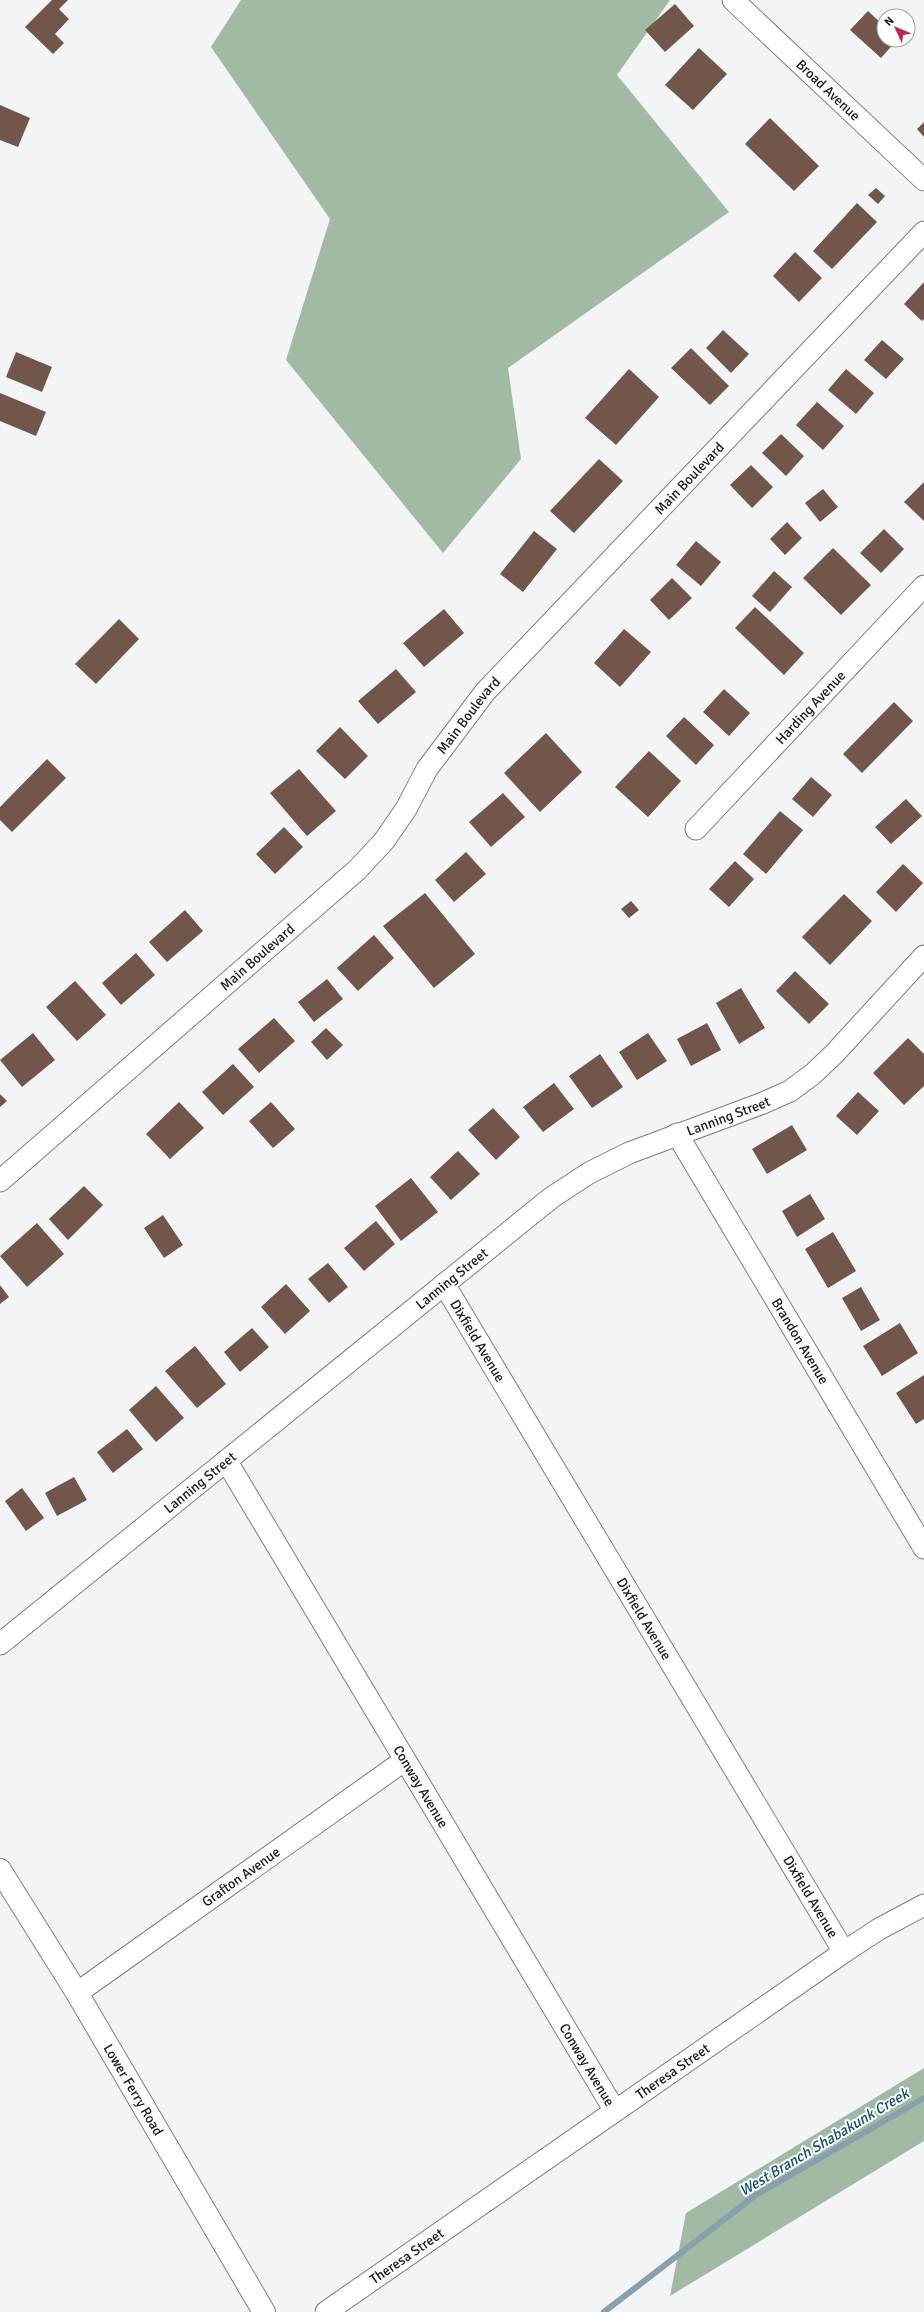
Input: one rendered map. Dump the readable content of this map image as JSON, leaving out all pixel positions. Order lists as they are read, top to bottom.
{
  "streets": {
    "street": [
      "Broad Avenue",
      "Main Boulevard",
      "Harding Avenue",
      "Lanning Street",
      "Dixfield Avenue",
      "Brandon Avenue",
      "Conway Avenue",
      "Grafton Avenue",
      "Theresa Street",
      "Lower Ferry Road"
    ]
  },
  "crossings": [
    ["Lanning Street", "Dixfield Avenue"],
    ["Lanning Street", "Brandon Avenue"],
    ["Lanning Street", "Conway Avenue"],
    ["Dixfield Avenue", "Theresa Street"],
    ["Conway Avenue", "Grafton Avenue"],
    ["Conway Avenue", "Theresa Street"],
    ["Grafton Avenue", "Lower Ferry Road"]
  ],
  "water": ["West Branch Shabakunk Creek"],
  "north": "top left"
}
